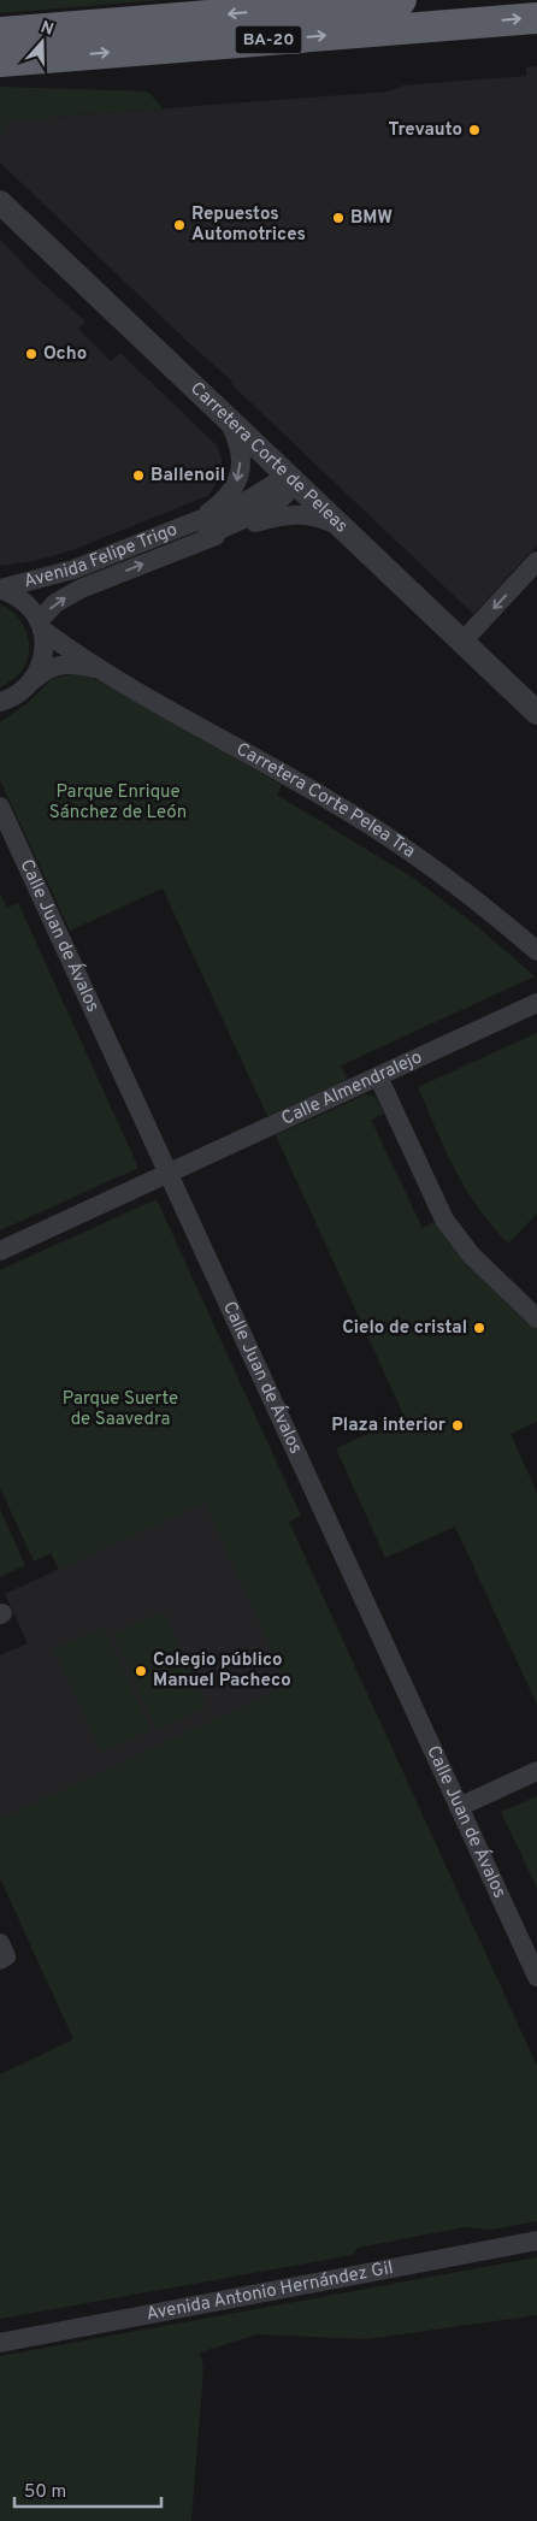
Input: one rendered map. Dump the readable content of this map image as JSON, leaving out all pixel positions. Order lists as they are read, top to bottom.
{
  "streets": {
    "highway": ["BA-20"],
    "street": [
      "Carretera Corte de Peleas",
      "Avenida Felipe Trigo",
      "Carretera Corte Pelea Tra",
      "Calle Juan de Ávalos",
      "Calle Almendralejo",
      "Avenida Antonio Hernández Gil"
    ]
  },
  "crossings": [
    ["Carretera Corte de Peleas", "Avenida Felipe Trigo"],
    ["Avenida Felipe Trigo", "Carretera Corte Pelea Tra"],
    ["Calle Juan de Ávalos", "Calle Almendralejo"]
  ],
  "parks": ["Parque Enrique Sánchez de León", "Parque Suerte de Saavedra"],
  "places": [
    "Trevauto",
    "BMW",
    "Repuestos Automotrices",
    "Ocho",
    "Ballenoil",
    "Cielo de cristal",
    "Plaza interior",
    "Colegio público Manuel Pacheco"
  ],
  "scale_bar": "50 m",
  "north": "top"
}
